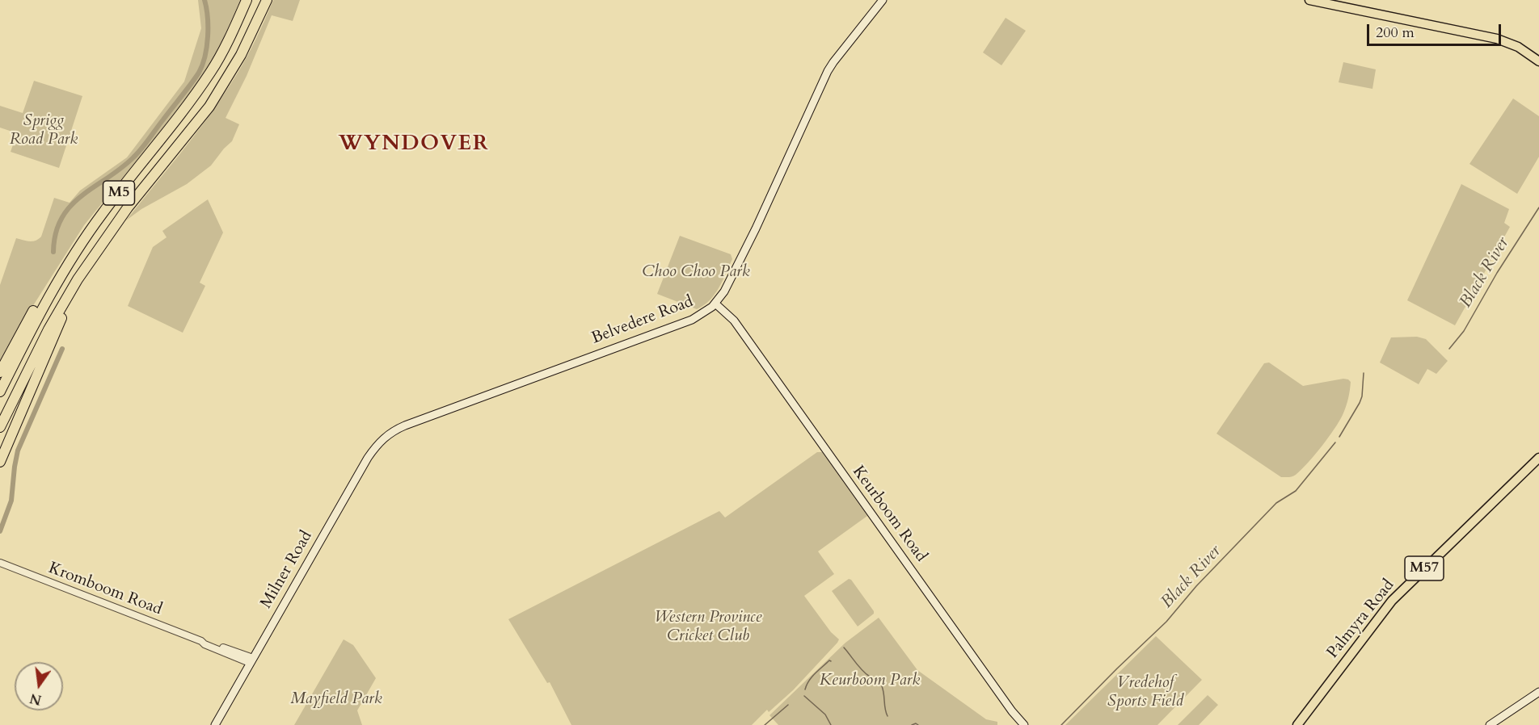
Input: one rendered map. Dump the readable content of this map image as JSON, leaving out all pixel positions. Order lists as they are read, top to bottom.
{
  "streets": {
    "highway": ["M5"],
    "main road": [
      "Belvedere Road",
      "Keurboom Road",
      "M57",
      "Milner Road",
      "Palmyra Road"
    ],
    "street": ["Kromboom Road"]
  },
  "crossings": [
    ["Belvedere Road", "Keurboom Road"],
    ["Belvedere Road", "Milner Road"],
    ["Milner Road", "Kromboom Road"]
  ],
  "districts": ["WYNDOVER"],
  "water": ["Black River"],
  "parks": [
    "Sprigg Road Park",
    "Choo Choo Park",
    "Western Province Cricket Club",
    "Keurboom Park",
    "Vredehof Sports Field",
    "Mayfield Park"
  ],
  "scale_bar": "200 m",
  "north": "bottom"
}
